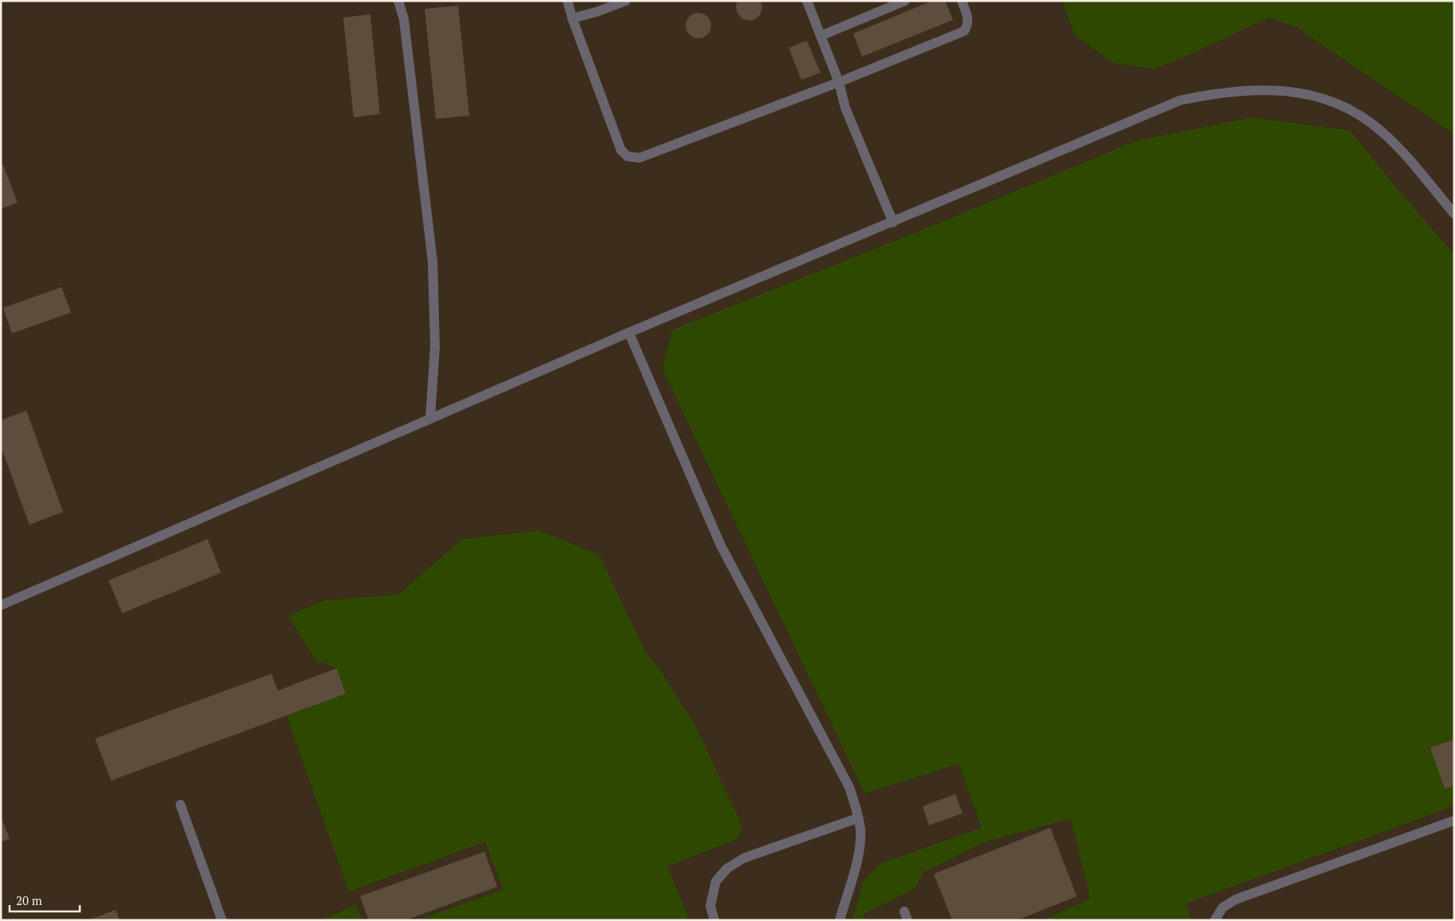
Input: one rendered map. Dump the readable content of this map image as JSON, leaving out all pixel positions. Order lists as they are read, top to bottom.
{
  "scale_bar": "20 m"
}
